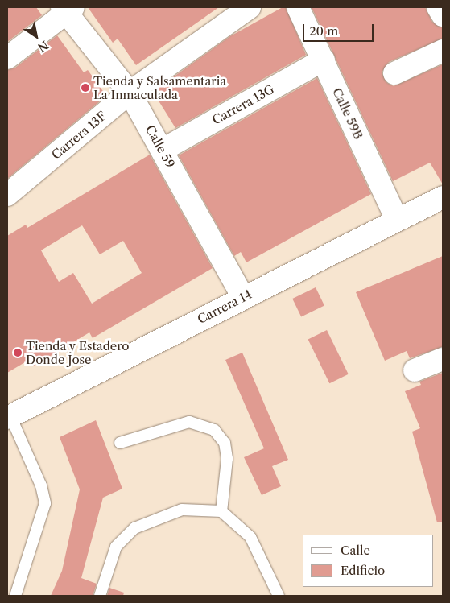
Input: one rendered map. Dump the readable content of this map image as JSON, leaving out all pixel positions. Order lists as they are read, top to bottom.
{
  "streets": {
    "street": [
      "Carrera 13G",
      "Calle 59B",
      "Carrera 13F",
      "Calle 59",
      "Carrera 14"
    ]
  },
  "crossings": [
    ["Carrera 13G", "Calle 59B"],
    ["Carrera 13G", "Calle 59"],
    ["Calle 59B", "Carrera 14"],
    ["Carrera 13F", "Calle 59"],
    ["Calle 59", "Carrera 14"]
  ],
  "places": ["Tienda y Salsamentaria La Inmaculada", "Tienda y Estadero Donde Jose"],
  "legend": ["Calle", "Edificio"],
  "scale_bar": "20 m",
  "north": "bottom right"
}
